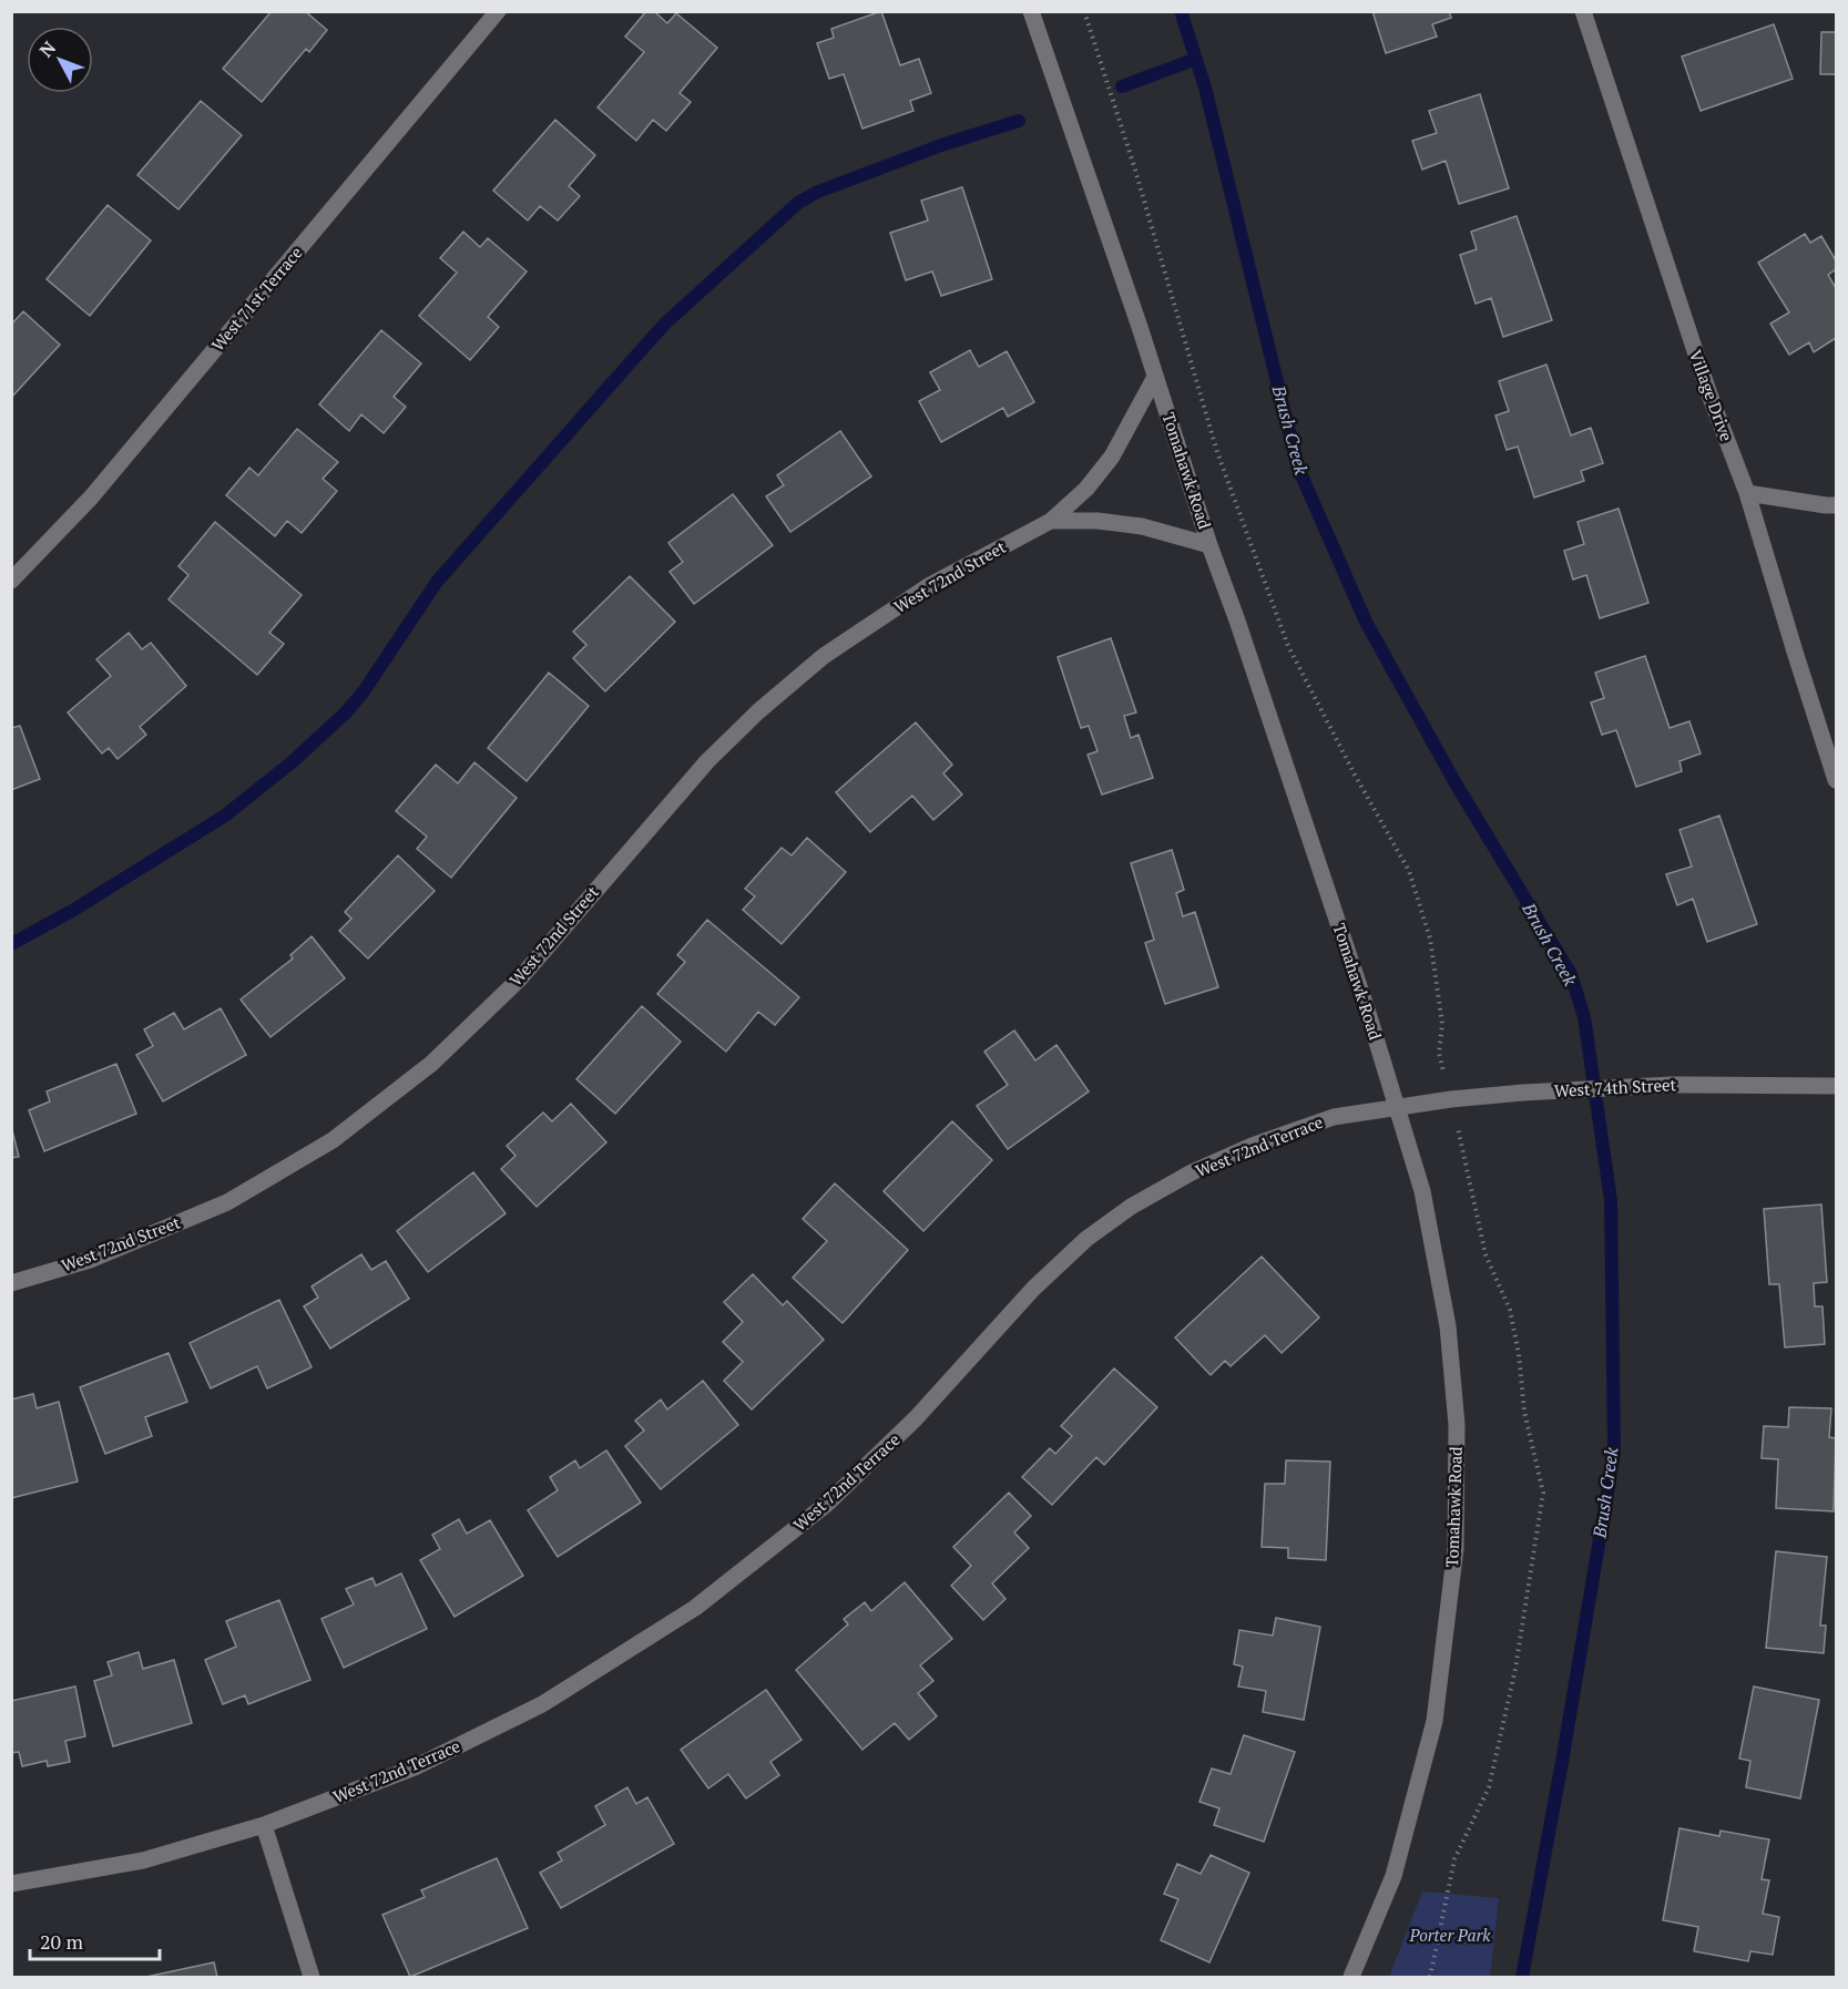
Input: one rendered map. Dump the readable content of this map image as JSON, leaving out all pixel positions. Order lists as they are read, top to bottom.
{
  "streets": {
    "street": [
      "West 71st Terrace",
      "Village Drive",
      "Tomahawk Road",
      "West 72nd Street",
      "West 74th Street",
      "West 72nd Terrace"
    ]
  },
  "crossings": [
    ["Tomahawk Road", "West 72nd Street"],
    ["Tomahawk Road", "West 74th Street"],
    ["Tomahawk Road", "West 72nd Terrace"],
    ["West 74th Street", "West 72nd Terrace"]
  ],
  "water": ["Brush Creek"],
  "parks": ["Porter Park"],
  "scale_bar": "20 m",
  "north": "top left"
}
